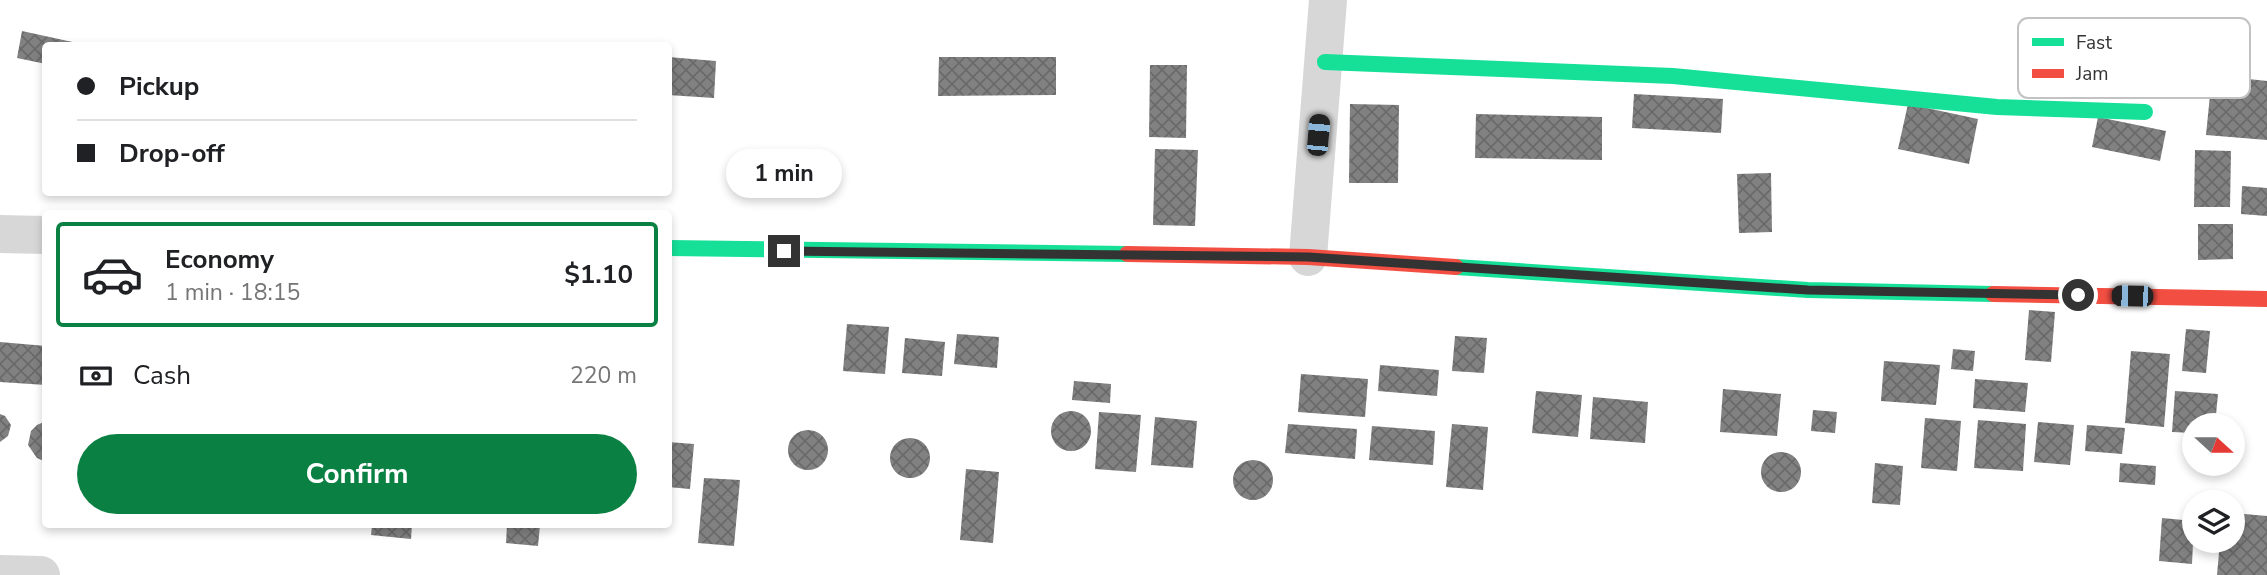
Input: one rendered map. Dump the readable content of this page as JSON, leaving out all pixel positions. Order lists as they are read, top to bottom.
{
  "legend": ["Fast", "Jam"],
  "north": "right",
  "page": {
    "banner": ["Pickup", "Drop-off"],
    "bubble": "1 min",
    "list": [
      {
        "name": "Economy",
        "note": "1 min · 18:15",
        "value": "$1.10"
      }
    ],
    "pay": ["Cash", "220 m"],
    "buttons": "Confirm"
  }
}
